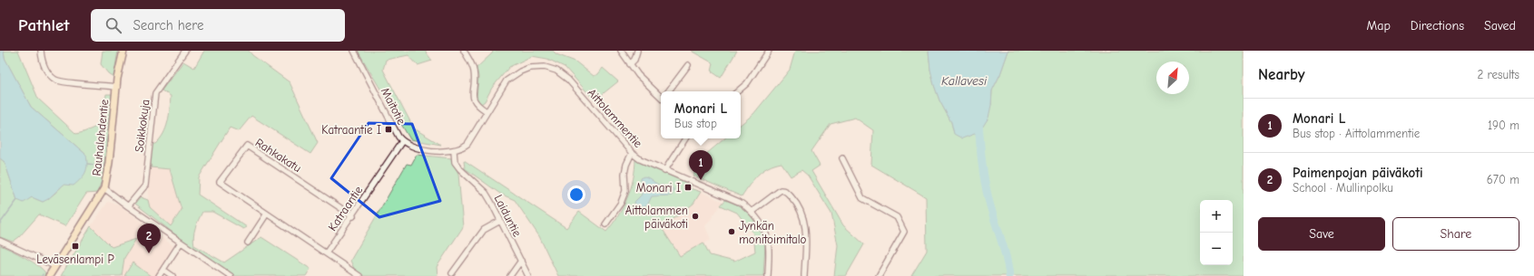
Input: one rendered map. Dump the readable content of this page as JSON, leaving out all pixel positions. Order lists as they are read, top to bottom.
{
  "streets": {
    "main road": ["Rauhalahdentie"],
    "street": [
      "Maitotie",
      "Aittolammentie",
      "Soikkokuja",
      "Rahkakatu",
      "Katraantie",
      "Laiduntie"
    ]
  },
  "crossings": [
    ["Maitotie", "Aittolammentie"],
    ["Maitotie", "Katraantie"],
    ["Maitotie", "Laiduntie"],
    ["Aittolammentie", "Laiduntie"],
    ["Rahkakatu", "Katraantie"]
  ],
  "water": ["Kallavesi"],
  "places": {
    "transit": ["Katraantie I", "Monari I", "Leväsenlampi P"],
    "other": ["Aittolammen päiväkoti", "Jynkän monitoimitalo"]
  },
  "north": "top right",
  "page": {
    "header": "Pathlet",
    "search": "Search here",
    "nav": ["Map", "Directions", "Saved"],
    "heading": ["Nearby", "2 results"],
    "popup": ["Monari L", "Bus stop"],
    "list": [
      {
        "mark": "1",
        "name": "Monari L",
        "note": "Bus stop · Aittolammentie",
        "value": "190 m"
      },
      {
        "mark": "2",
        "name": "Paimenpojan päiväkoti",
        "note": "School · Mullinpolku",
        "value": "670 m"
      }
    ],
    "pins": ["1", "2"],
    "map_buttons": ["+", "−"],
    "buttons": ["Save", "Share"]
  }
}
